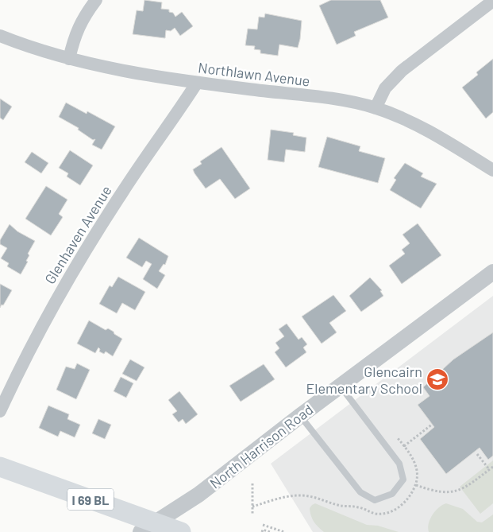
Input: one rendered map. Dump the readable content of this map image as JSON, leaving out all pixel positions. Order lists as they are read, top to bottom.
{
  "streets": {
    "main road": ["I 69 BL"],
    "street": ["Northlawn Avenue", "Glenhaven Avenue", "North Harrison Road"]
  },
  "crossings": [
    ["Northlawn Avenue", "Glenhaven Avenue"],
    ["North Harrison Road", "I 69 BL"]
  ],
  "places": {
    "school or university": ["Glencairn Elementary School"]
  }
}
